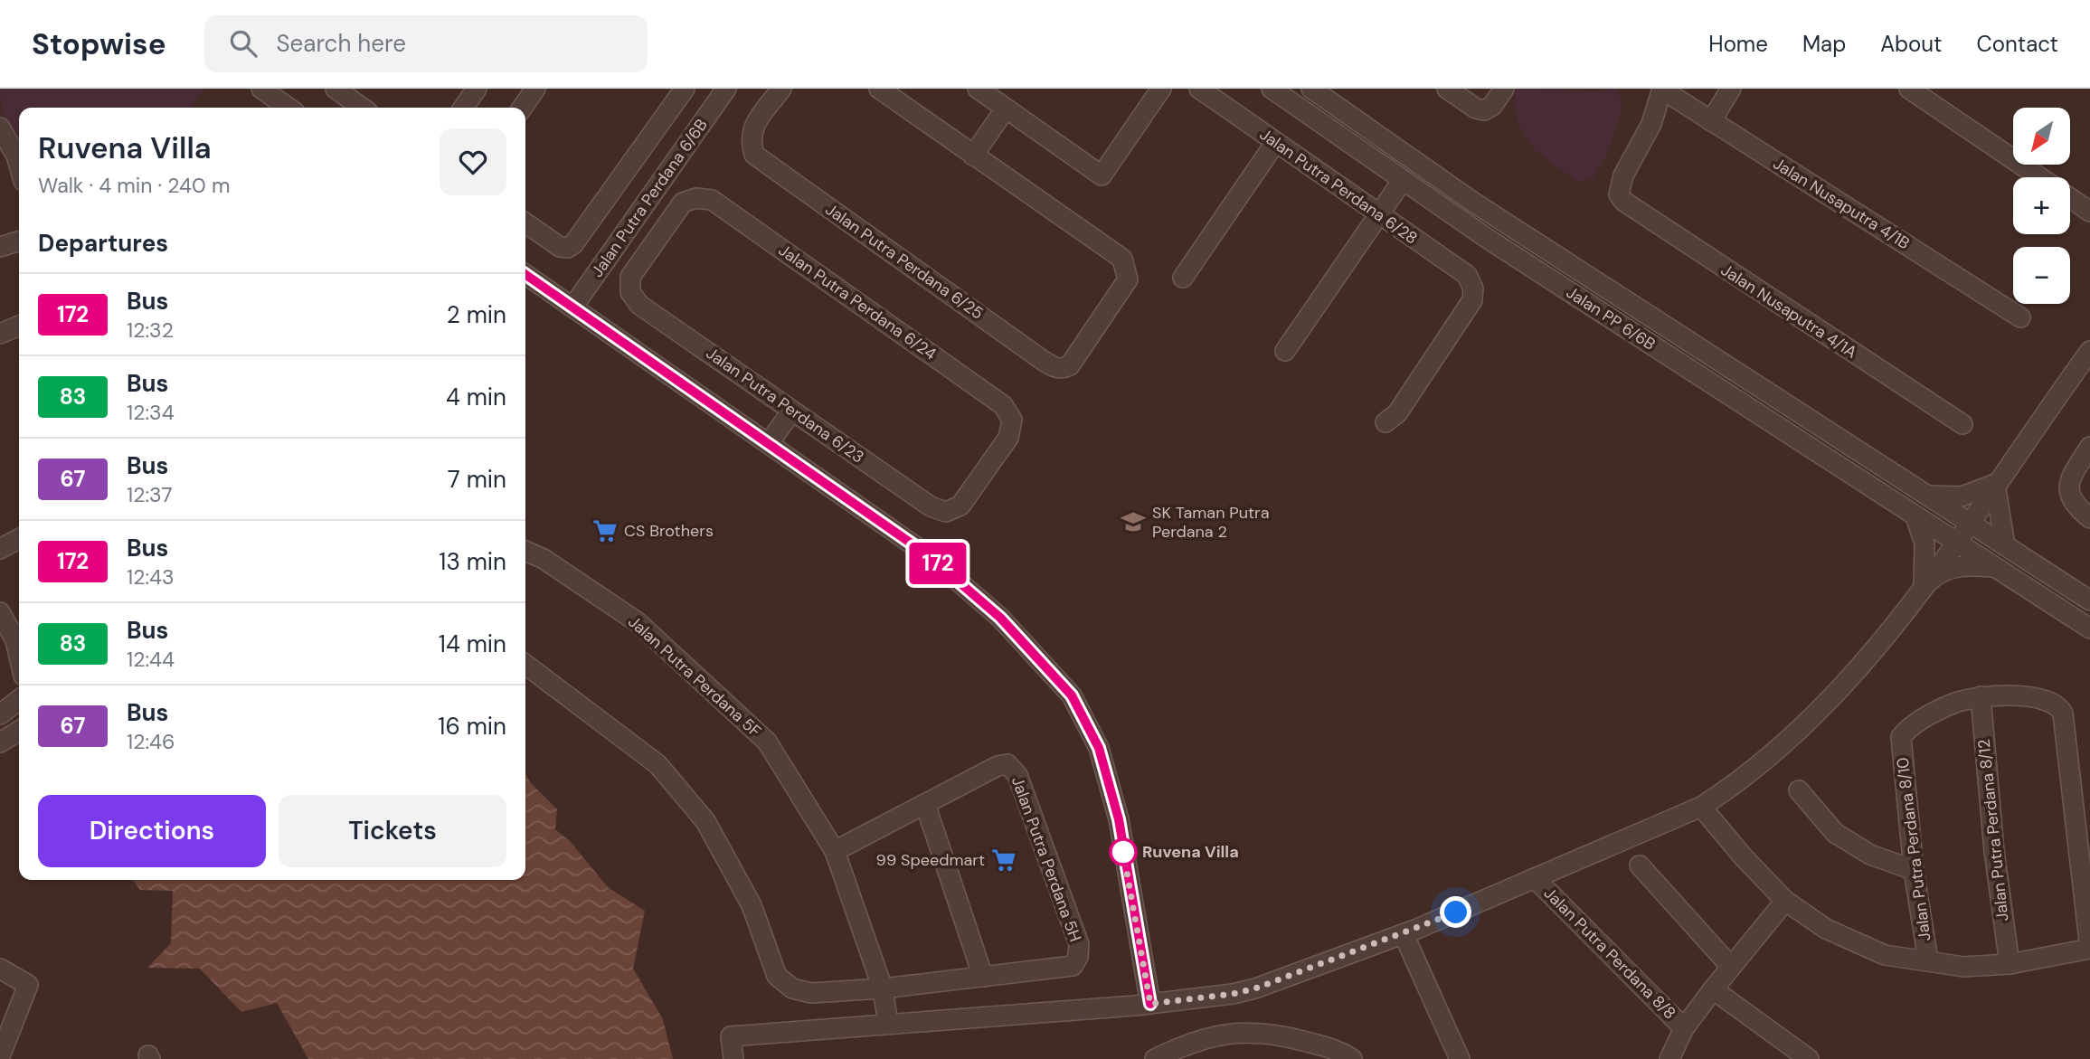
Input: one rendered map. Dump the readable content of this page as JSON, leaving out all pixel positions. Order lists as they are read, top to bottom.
{
  "streets": {
    "street": [
      "Jalan Putra Perdana 6/28",
      "Jalan Putra Perdana 6/6B",
      "Jalan Nusaputra 4/1B",
      "Jalan Putra Perdana 6/25",
      "Jalan Putra Perdana 6/24",
      "Jalan Nusaputra 4/1A",
      "Jalan PP 6/6B",
      "Jalan Putra Perdana 6/23",
      "Jalan Putra Perdana 5F",
      "Jalan Putra Perdana 8/12",
      "Jalan Putra Perdana 8/10",
      "Jalan Putra Perdana 5H",
      "Jalan Putra Perdana 8/8"
    ]
  },
  "crossings": [
    ["Jalan Nusaputra 4/1B", "Jalan Nusaputra 4/1A"],
    ["Jalan Putra Perdana 6/24", "Jalan Putra Perdana 6/23"],
    ["Jalan Putra Perdana 8/12", "Jalan Putra Perdana 8/10"]
  ],
  "places": {
    "school or university": ["SK Taman Putra Perdana 2"],
    "supermarket": ["CS Brothers", "99 Speedmart"],
    "other": ["Ruvena Villa"]
  },
  "lines": ["bus line 172"],
  "north": "bottom left",
  "page": {
    "header": "Stopwise",
    "search": "Search here",
    "nav": [
      "Home",
      "Map",
      "About",
      "Contact"
    ],
    "on_map": "172",
    "map_buttons": ["+", "−"],
    "heading": [
      ["Ruvena Villa", "Walk · 4 min · 240 m"],
      "Departures"
    ],
    "list": [
      {
        "mark": "172",
        "name": "Bus",
        "note": "12:32",
        "value": "2 min"
      },
      {
        "mark": "83",
        "name": "Bus",
        "note": "12:34",
        "value": "4 min"
      },
      {
        "mark": "67",
        "name": "Bus",
        "note": "12:37",
        "value": "7 min"
      },
      {
        "mark": "172",
        "name": "Bus",
        "note": "12:43",
        "value": "13 min"
      },
      {
        "mark": "83",
        "name": "Bus",
        "note": "12:44",
        "value": "14 min"
      },
      {
        "mark": "67",
        "name": "Bus",
        "note": "12:46",
        "value": "16 min"
      }
    ],
    "buttons": ["Directions", "Tickets"]
  }
}
